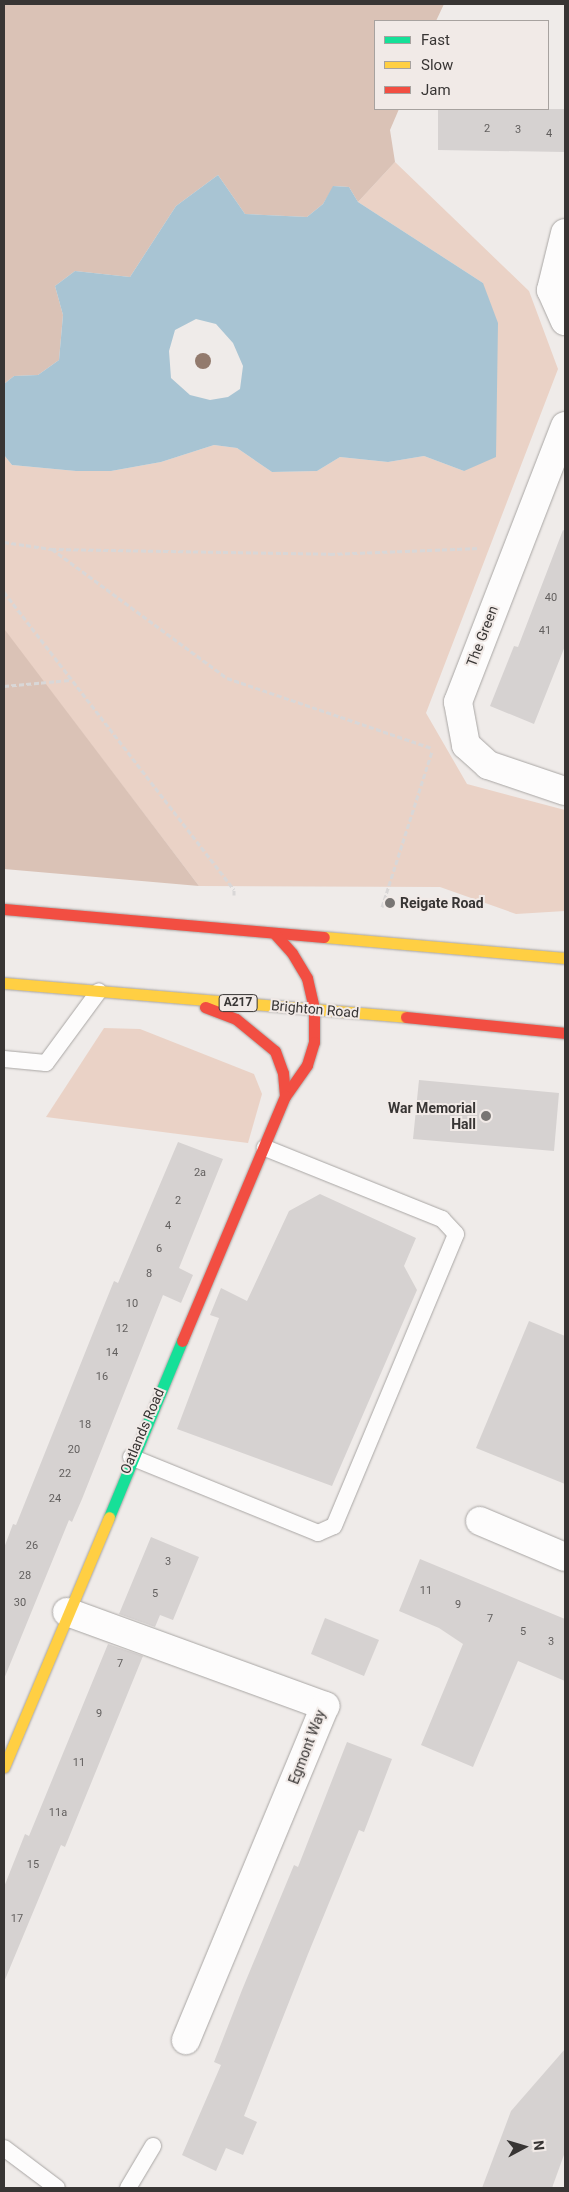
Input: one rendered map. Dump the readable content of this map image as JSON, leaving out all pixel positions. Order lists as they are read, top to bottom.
{
  "streets": {
    "main road": ["A217", "Brighton Road", "Oatlands Road"],
    "street": ["The Green", "Egmont Way"]
  },
  "crossings": [
    ["Oatlands Road", "Egmont Way"]
  ],
  "places": ["Reigate Road", "War Memorial Hall"],
  "house_numbers": [
    "2",
    "3",
    "4",
    "40",
    "41",
    "2a",
    "2",
    "4",
    "6",
    "8",
    "10",
    "12",
    "14",
    "16",
    "18",
    "20",
    "22",
    "24",
    "26",
    "3",
    "28",
    "11",
    "5",
    "30",
    "9",
    "7",
    "5",
    "3",
    "7",
    "9",
    "11",
    "11a",
    "15",
    "17"
  ],
  "legend": ["Fast", "Slow", "Jam"],
  "north": "right"
}
